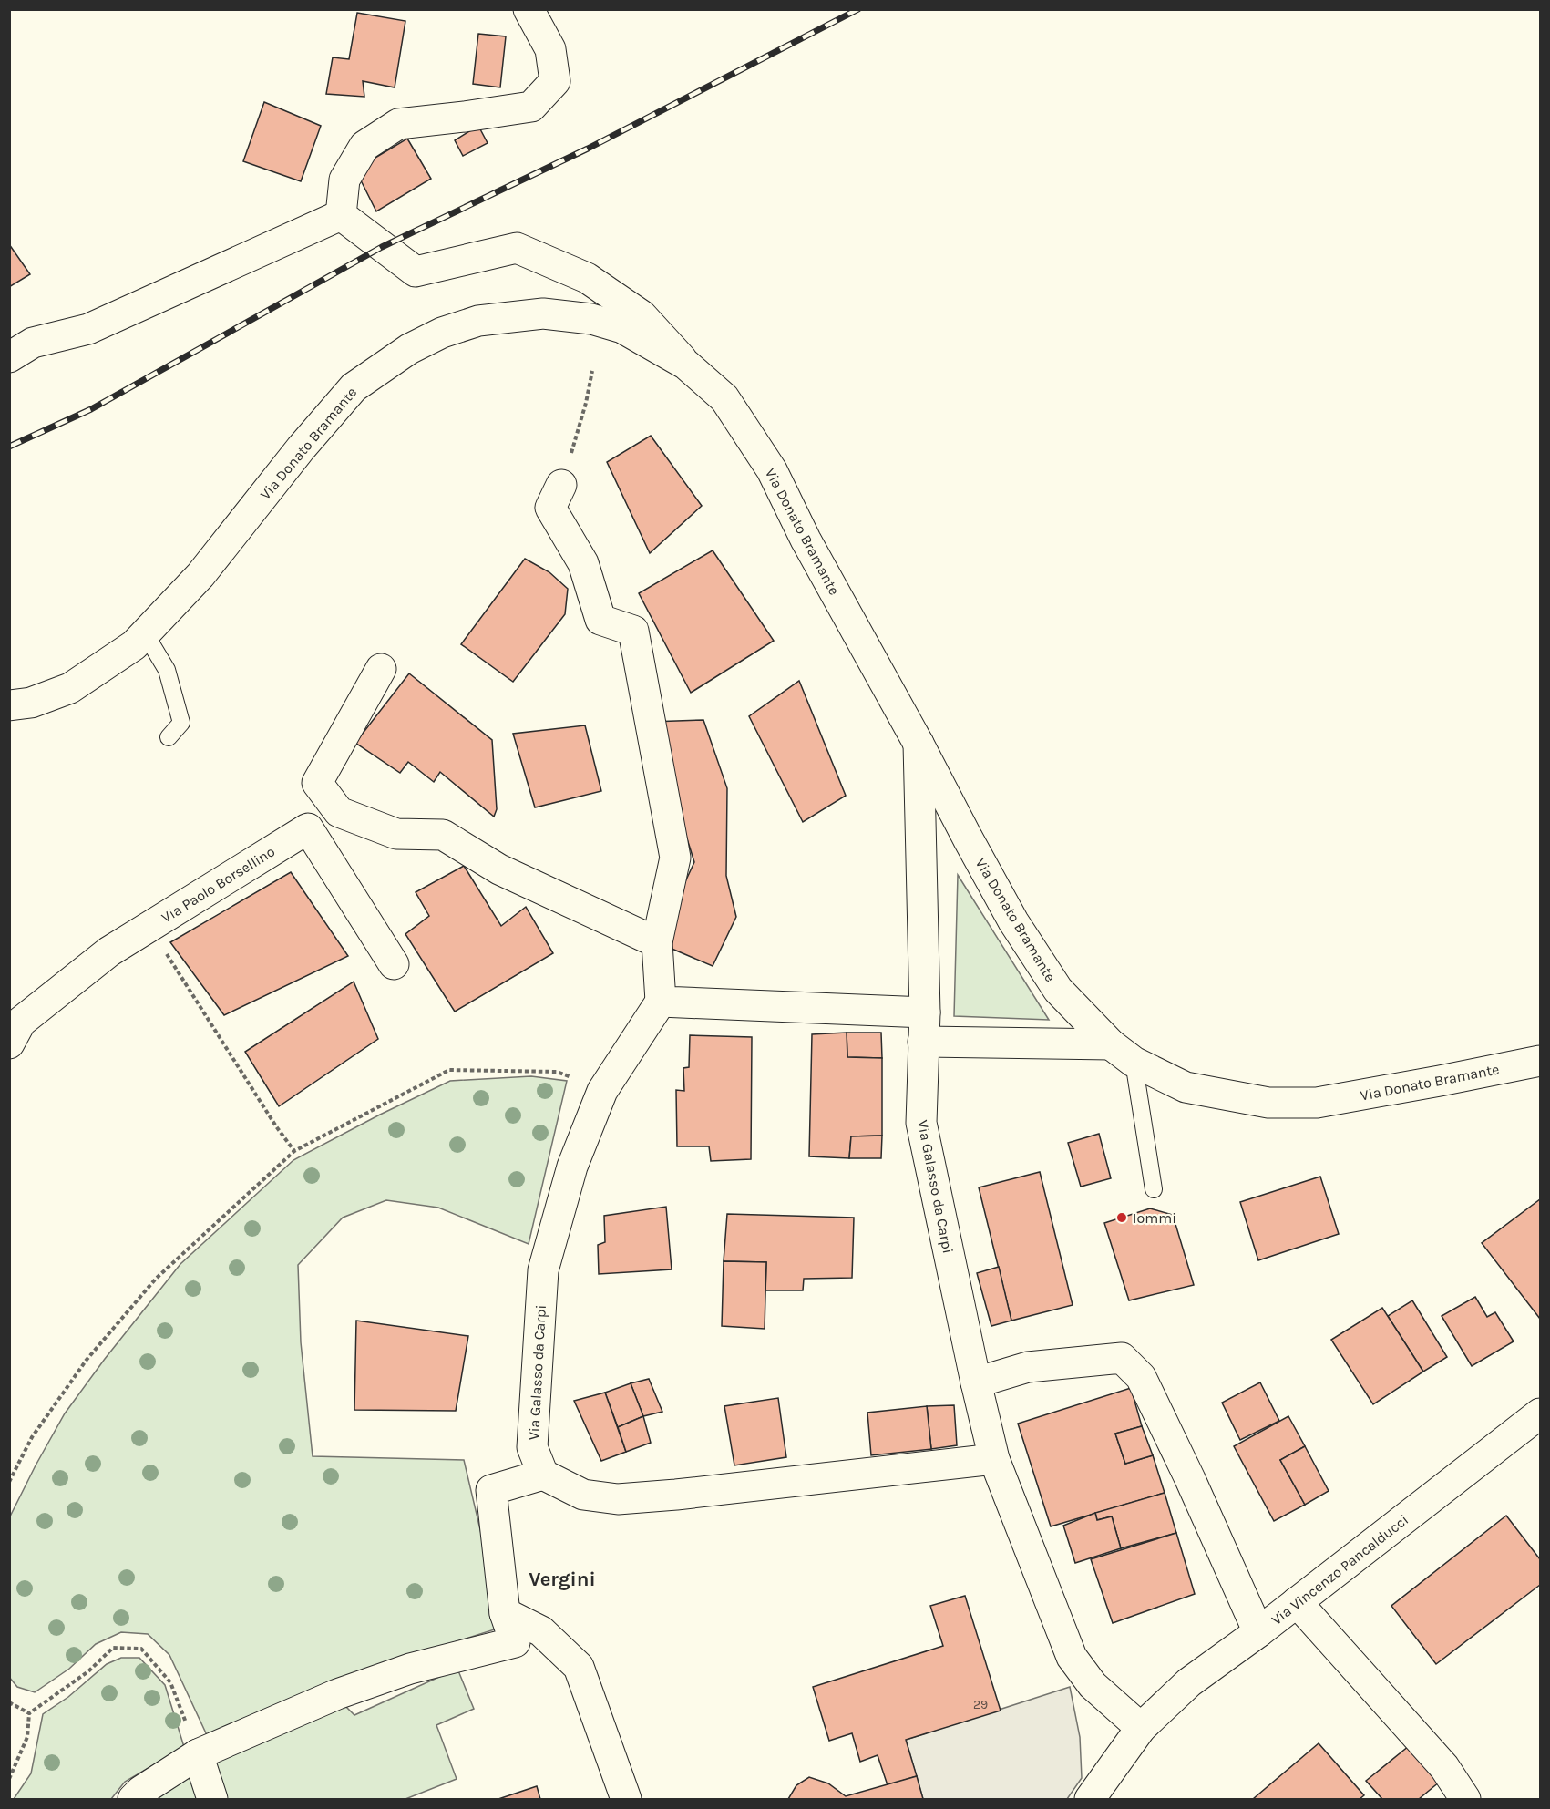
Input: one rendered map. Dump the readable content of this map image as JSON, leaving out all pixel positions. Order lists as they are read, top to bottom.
{
  "streets": {
    "street": [
      "Via Donato Bramante",
      "Via Paolo Borsellino",
      "Via Galasso da Carpi",
      "Via Vincenzo Pancalducci"
    ]
  },
  "crossings": [
    ["Via Donato Bramante", "Via Galasso da Carpi"],
    ["Via Galasso da Carpi", "Via Vincenzo Pancalducci"]
  ],
  "districts": ["Vergini"],
  "places": ["Iommi"],
  "house_numbers": ["29"]
}
